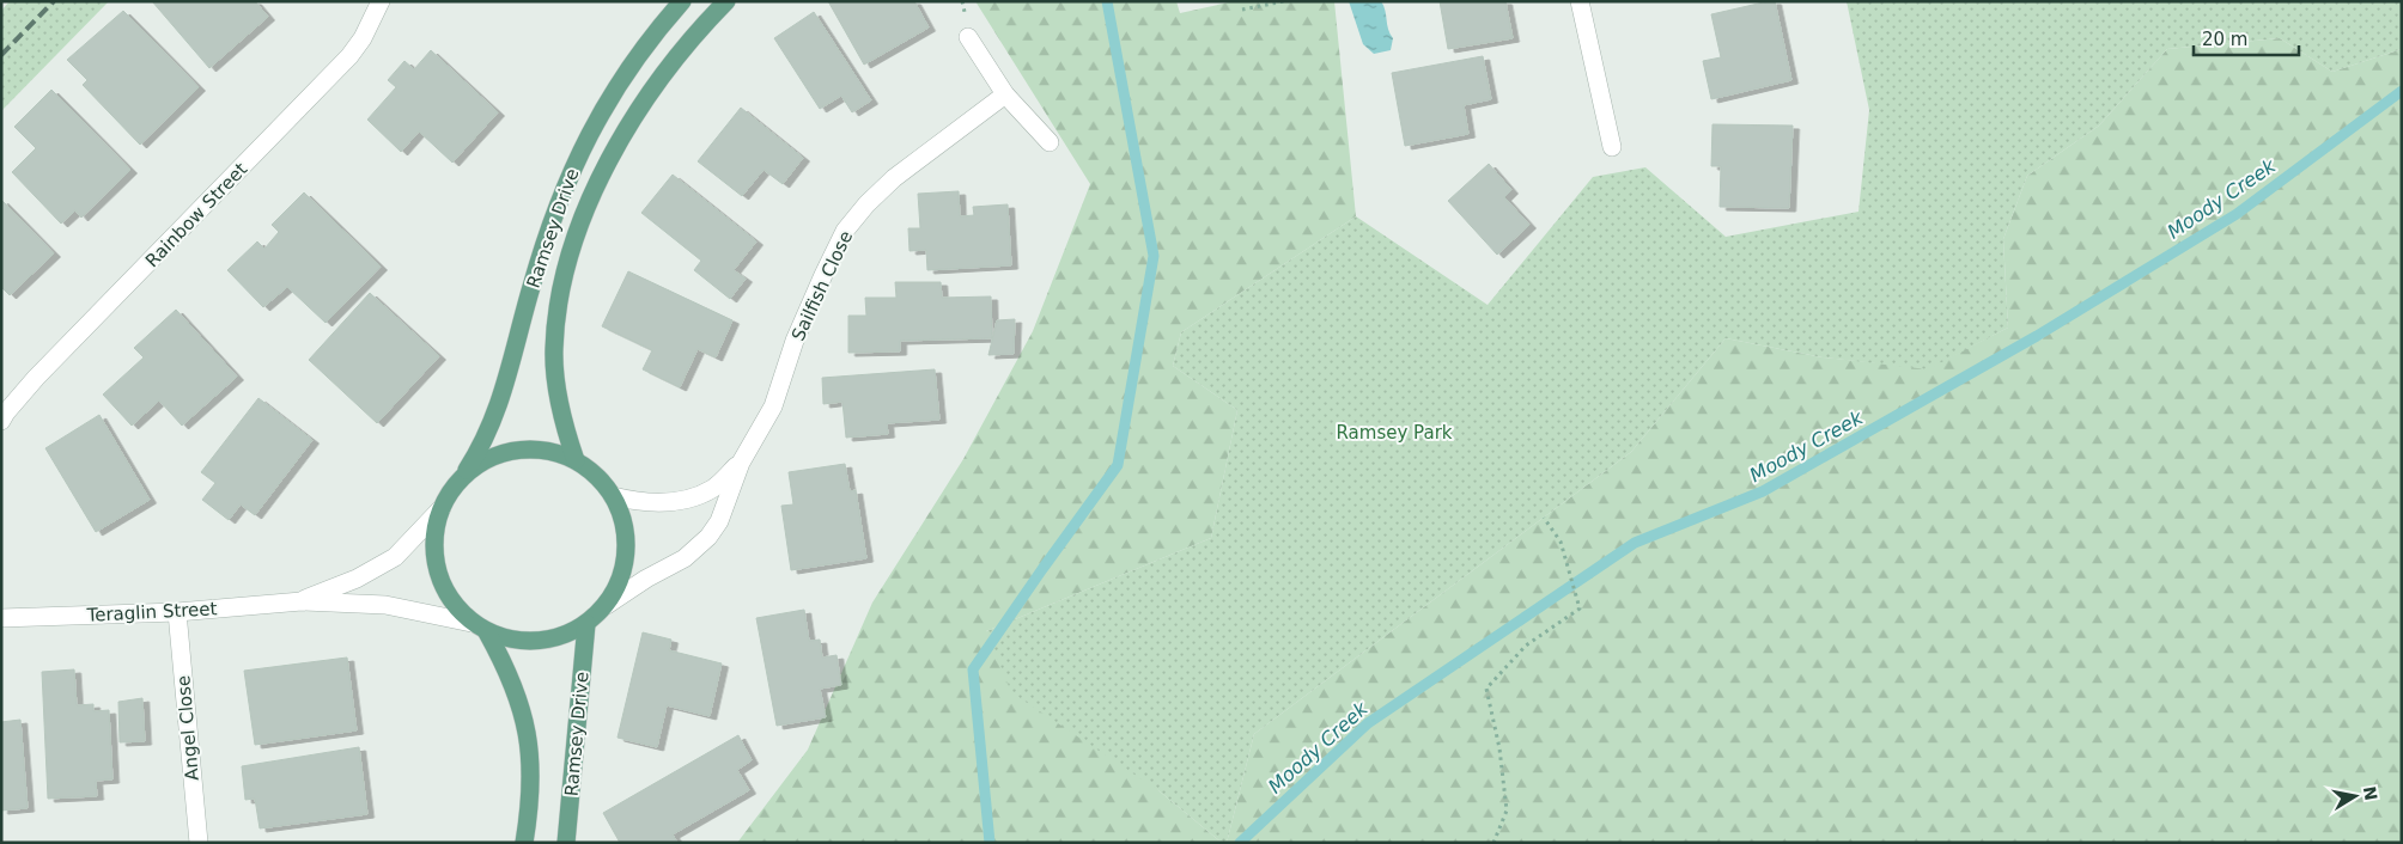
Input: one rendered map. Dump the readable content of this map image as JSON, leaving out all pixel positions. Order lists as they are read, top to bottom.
{
  "streets": {
    "main road": ["Ramsey Drive"],
    "street": [
      "Rainbow Street",
      "Sailfish Close",
      "Teraglin Street",
      "Angel Close"
    ]
  },
  "crossings": [
    ["Ramsey Drive", "Sailfish Close"],
    ["Ramsey Drive", "Teraglin Street"],
    ["Sailfish Close", "Teraglin Street"],
    ["Teraglin Street", "Angel Close"]
  ],
  "water": ["Moody Creek"],
  "parks": ["Ramsey Park"],
  "scale_bar": "20 m",
  "north": "right"
}
